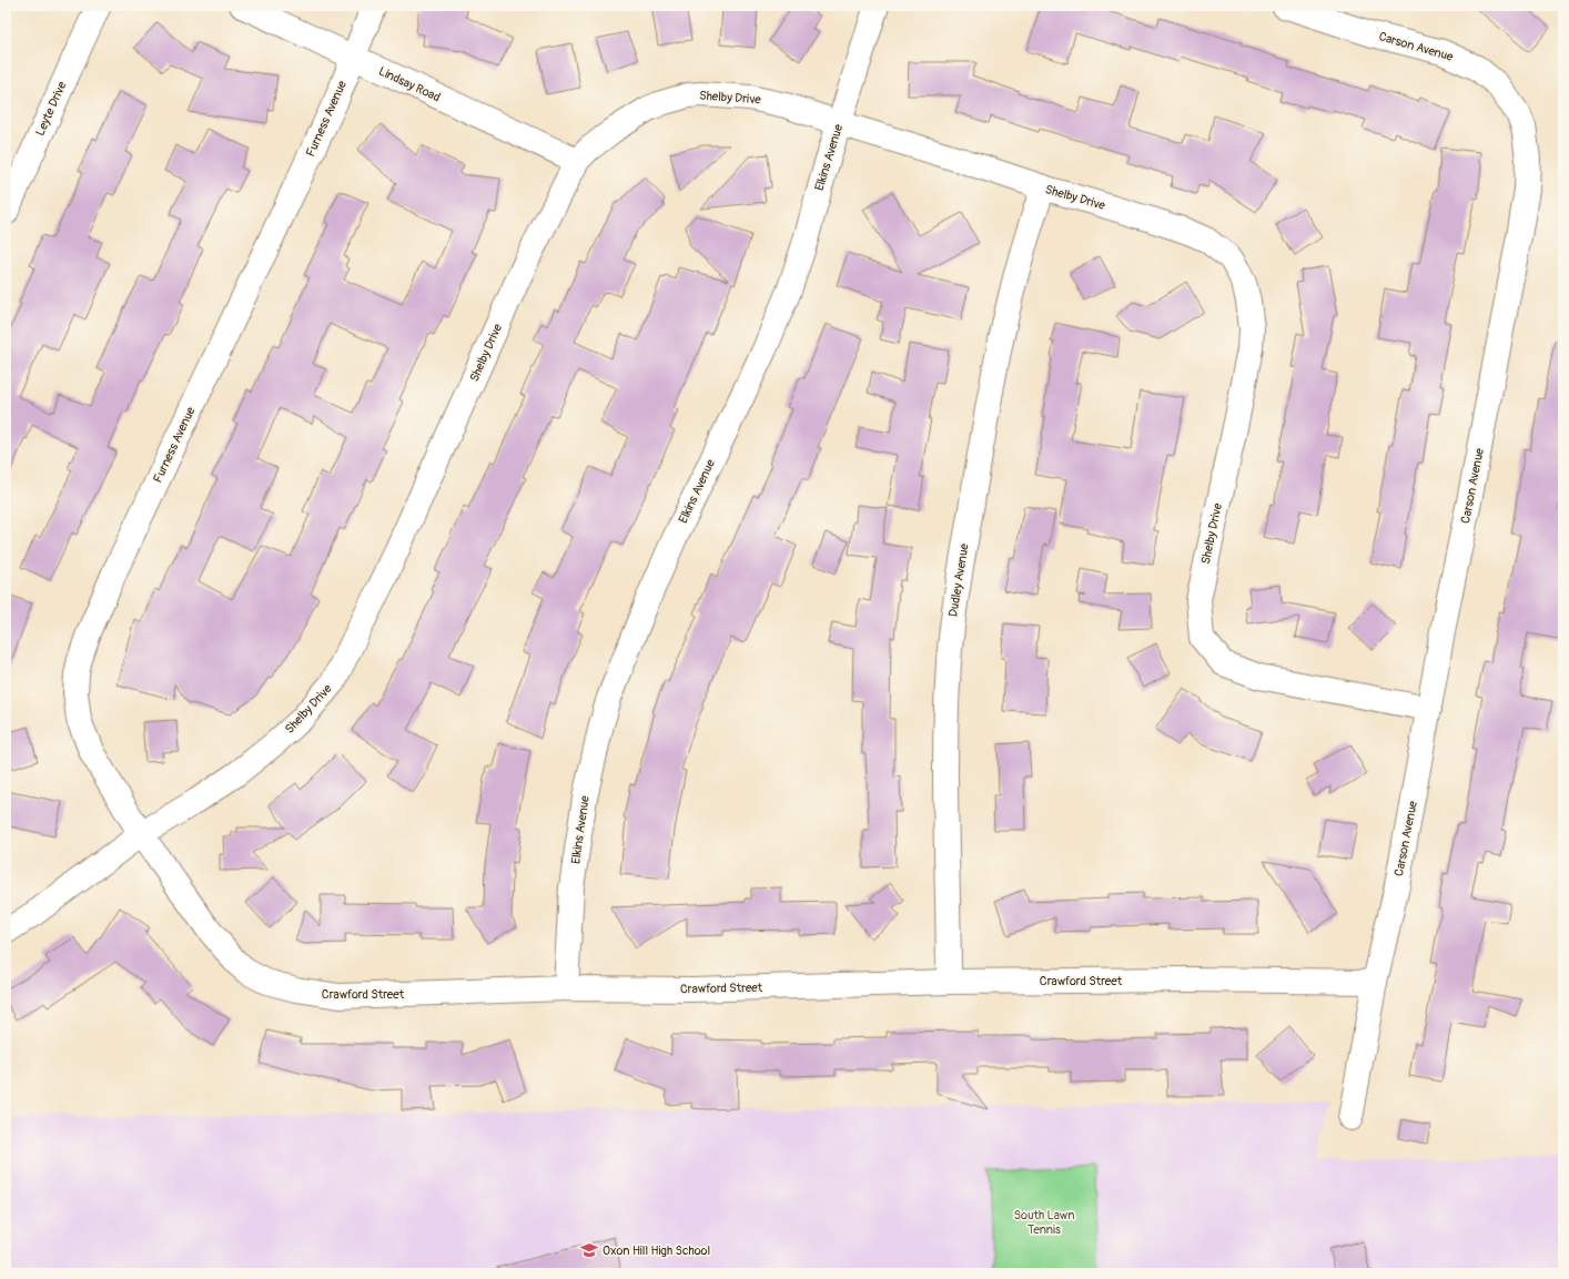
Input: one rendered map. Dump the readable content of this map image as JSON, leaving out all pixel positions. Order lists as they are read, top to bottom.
{
  "streets": {
    "street": [
      "Carson Avenue",
      "Lindsay Road",
      "Shelby Drive",
      "Leyte Drive",
      "Furness Avenue",
      "Elkins Avenue",
      "Dudley Avenue",
      "Crawford Street"
    ]
  },
  "crossings": [
    ["Carson Avenue", "Shelby Drive"],
    ["Carson Avenue", "Crawford Street"],
    ["Lindsay Road", "Shelby Drive"],
    ["Lindsay Road", "Furness Avenue"],
    ["Shelby Drive", "Furness Avenue"],
    ["Shelby Drive", "Elkins Avenue"],
    ["Shelby Drive", "Dudley Avenue"],
    ["Shelby Drive", "Crawford Street"],
    ["Furness Avenue", "Crawford Street"],
    ["Elkins Avenue", "Crawford Street"],
    ["Dudley Avenue", "Crawford Street"]
  ],
  "parks": ["South Lawn Tennis"],
  "places": {
    "school or university": ["Oxon Hill High School"]
  }
}
